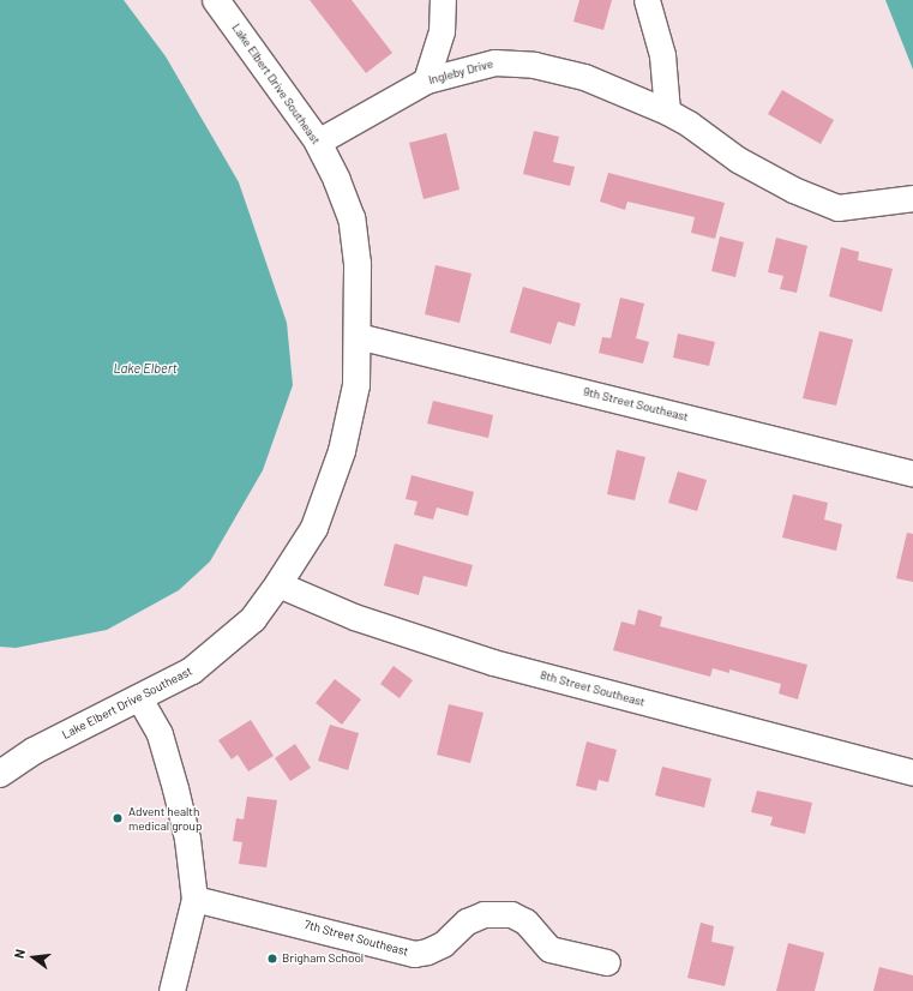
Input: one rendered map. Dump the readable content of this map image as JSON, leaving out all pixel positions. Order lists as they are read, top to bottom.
{
  "streets": {
    "main road": ["Lake Elbert Drive Southeast"],
    "street": [
      "Ingleby Drive",
      "9th Street Southeast",
      "8th Street Southeast",
      "7th Street Southeast"
    ]
  },
  "crossings": [
    ["Ingleby Drive", "Lake Elbert Drive Southeast"],
    ["Lake Elbert Drive Southeast", "9th Street Southeast"],
    ["Lake Elbert Drive Southeast", "8th Street Southeast"]
  ],
  "water": ["Lake Elbert"],
  "places": ["Advent health medical group", "Brigham School"],
  "north": "left"
}
